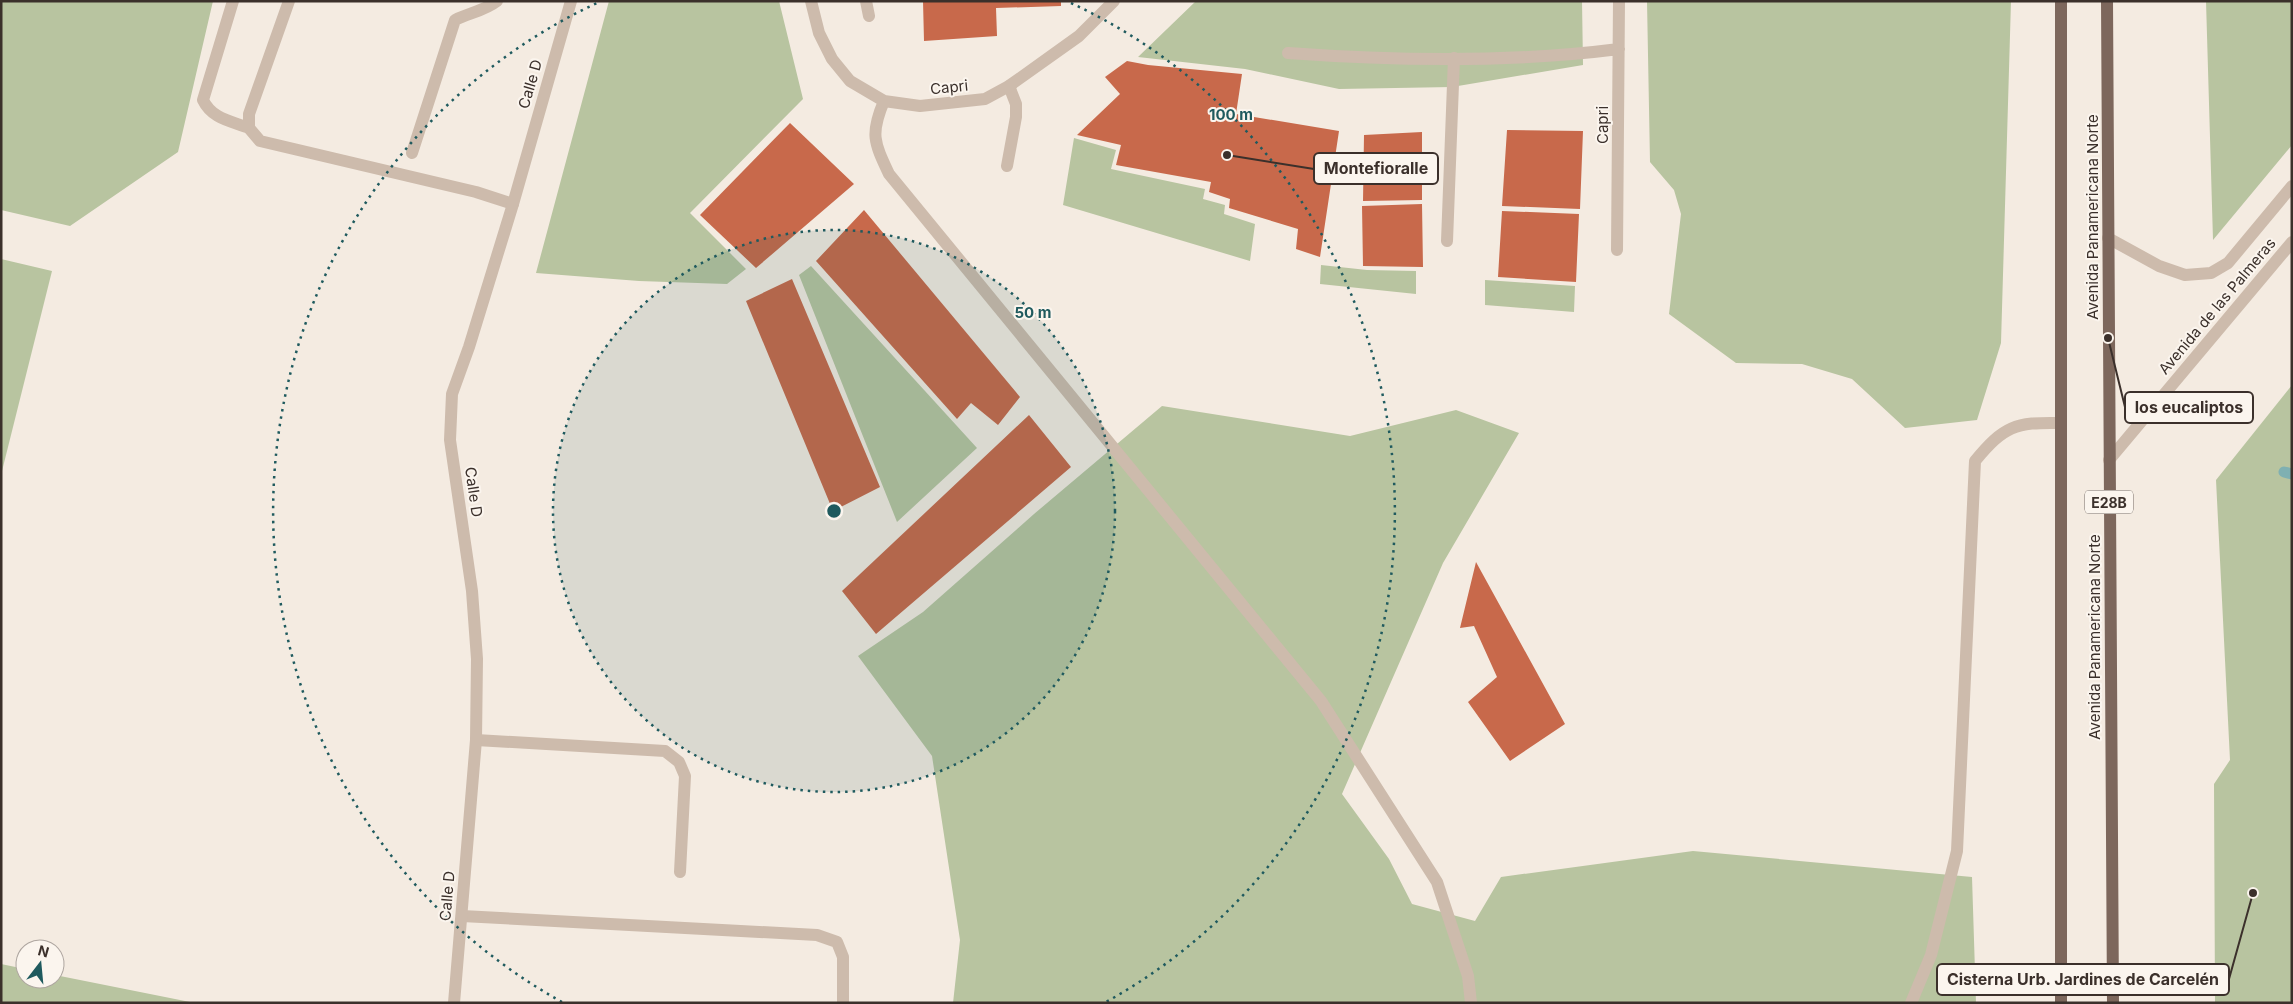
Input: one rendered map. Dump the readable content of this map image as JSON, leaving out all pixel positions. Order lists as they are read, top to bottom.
{
  "streets": {
    "main road": ["Avenida Panamericana Norte", "E28B"],
    "street": ["Calle D", "Capri", "Avenida de las Palmeras"]
  },
  "crossings": [
    ["Avenida Panamericana Norte", "Avenida de las Palmeras"]
  ],
  "places": ["Montefioralle", "los eucaliptos", "Cisterna Urb. Jardines de Carcelén"],
  "north": "top",
  "rings": ["100 m", "50 m"]
}
